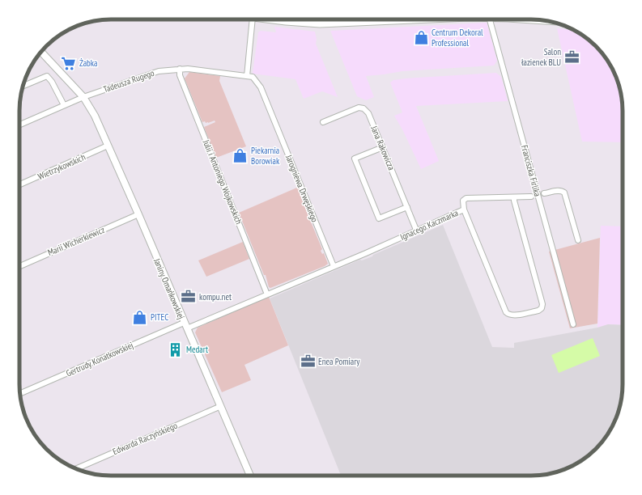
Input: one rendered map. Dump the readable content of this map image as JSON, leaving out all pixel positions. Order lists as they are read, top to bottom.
{
  "streets": {
    "street": [
      "Tadeusza Rugego",
      "Jana Rakowicza",
      "Wietrzykowskich",
      "Franciszka Firlika",
      "Julii i Antoniego Wojkowskich",
      "Jarogniewa Drwęskiego",
      "Ignacego Kaczmarka",
      "Marii Wicherkiewicz",
      "Janiny Omańkowskiej",
      "Gertrudy Konatkowskiej",
      "Edwarda Raczyńskiego"
    ]
  },
  "crossings": [
    ["Tadeusza Rugego", "Julii i Antoniego Wojkowskich"],
    ["Tadeusza Rugego", "Jarogniewa Drwęskiego"],
    ["Tadeusza Rugego", "Janiny Omańkowskiej"],
    ["Jana Rakowicza", "Ignacego Kaczmarka"],
    ["Wietrzykowskich", "Janiny Omańkowskiej"],
    ["Franciszka Firlika", "Ignacego Kaczmarka"],
    ["Julii i Antoniego Wojkowskich", "Ignacego Kaczmarka"],
    ["Jarogniewa Drwęskiego", "Ignacego Kaczmarka"],
    ["Ignacego Kaczmarka", "Janiny Omańkowskiej"],
    ["Ignacego Kaczmarka", "Gertrudy Konatkowskiej"],
    ["Marii Wicherkiewicz", "Janiny Omańkowskiej"],
    ["Janiny Omańkowskiej", "Gertrudy Konatkowskiej"],
    ["Janiny Omańkowskiej", "Edwarda Raczyńskiego"]
  ],
  "places": {
    "shop": ["Centrum Dekoral Professional", "Piekarnia Borowiak", "PITEC"],
    "office": ["Salon łazienek BLU", "kompu.net", "Enea Pomiary"],
    "supermarket": ["Żabka"],
    "building": ["Medart"]
  }
}
